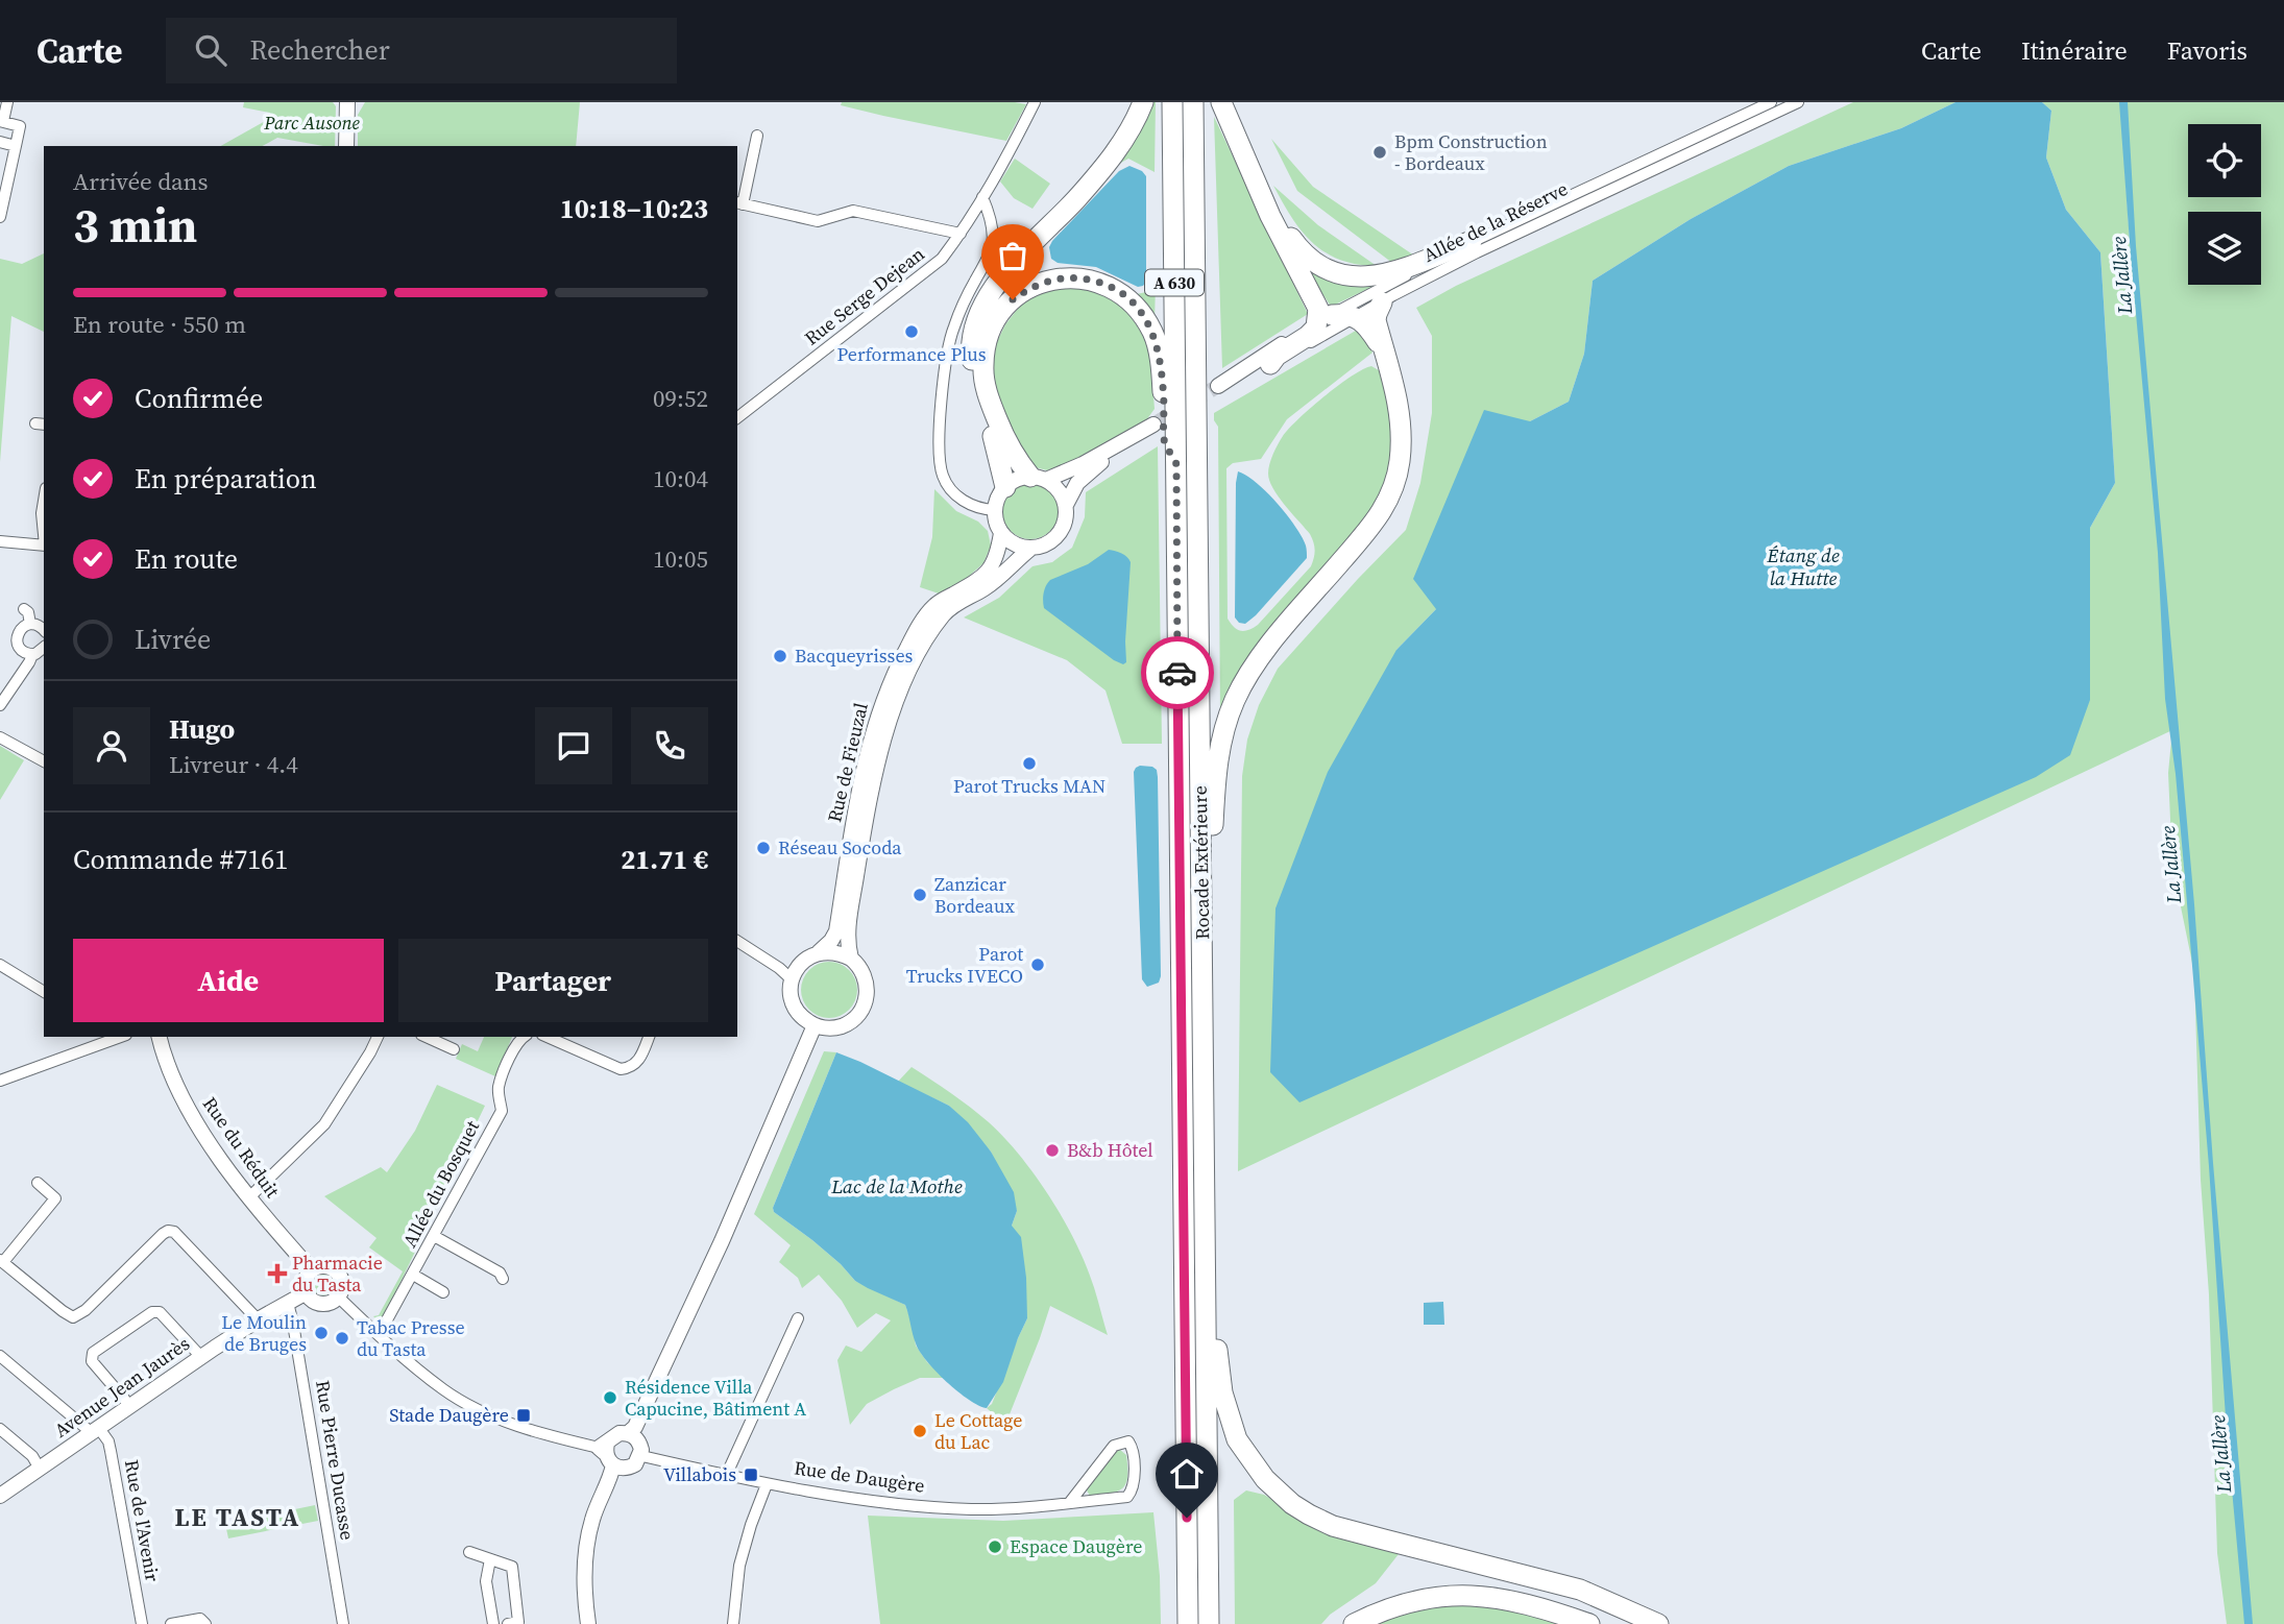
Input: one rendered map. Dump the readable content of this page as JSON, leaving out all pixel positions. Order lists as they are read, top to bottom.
{
  "streets": {
    "highway": ["A 630", "Rocade Extérieure"],
    "street": [
      "Allée de la Réserve",
      "Rue Serge Dejean",
      "Rue de Fieuzal",
      "Rue du Réduit",
      "Allée du Bosquet",
      "Avenue Jean Jaurès",
      "Rue Pierre Ducasse",
      "Rue de Daugère",
      "Rue de l'Avenir"
    ]
  },
  "crossings": [
    ["Rue du Réduit", "Avenue Jean Jaurès"],
    ["Avenue Jean Jaurès", "Rue Pierre Ducasse"],
    ["Avenue Jean Jaurès", "Rue de l'Avenir"]
  ],
  "districts": ["LE TASTA"],
  "water": ["La Jallère", "Étang de la Hutte", "Lac de la Mothe"],
  "parks": ["Parc Ausone"],
  "places": {
    "other": [
      "Bpm Construction - Bordeaux",
      "Performance Plus",
      "Bacqueyrisses",
      "Parot Trucks MAN",
      "Réseau Socoda",
      "Zanzicar Bordeaux",
      "Parot Trucks IVECO",
      "B&b Hôtel",
      "Le Moulin de Bruges",
      "Tabac Presse du Tasta",
      "Résidence Villa Capucine, Bâtiment A",
      "Le Cottage du Lac",
      "Espace Daugère"
    ],
    "health": ["Pharmacie du Tasta"],
    "transit": ["Stade Daugère", "Villabois"]
  },
  "page": {
    "header": "Carte",
    "search": "Rechercher",
    "nav": ["Carte", "Itinéraire", "Favoris"],
    "heading": ["3 min", "Arrivée dans", "10:18–10:23"],
    "panel": [
      "Hugo",
      "Livreur · 4.4",
      "Commande #7161",
      "21.71 €"
    ],
    "bar": "En route · 550 m",
    "list": [
      ["Confirmée", "09:52"],
      ["En préparation", "10:04"],
      ["En route", "10:05"],
      "Livrée"
    ],
    "buttons": ["Aide", "Partager"]
  }
}
